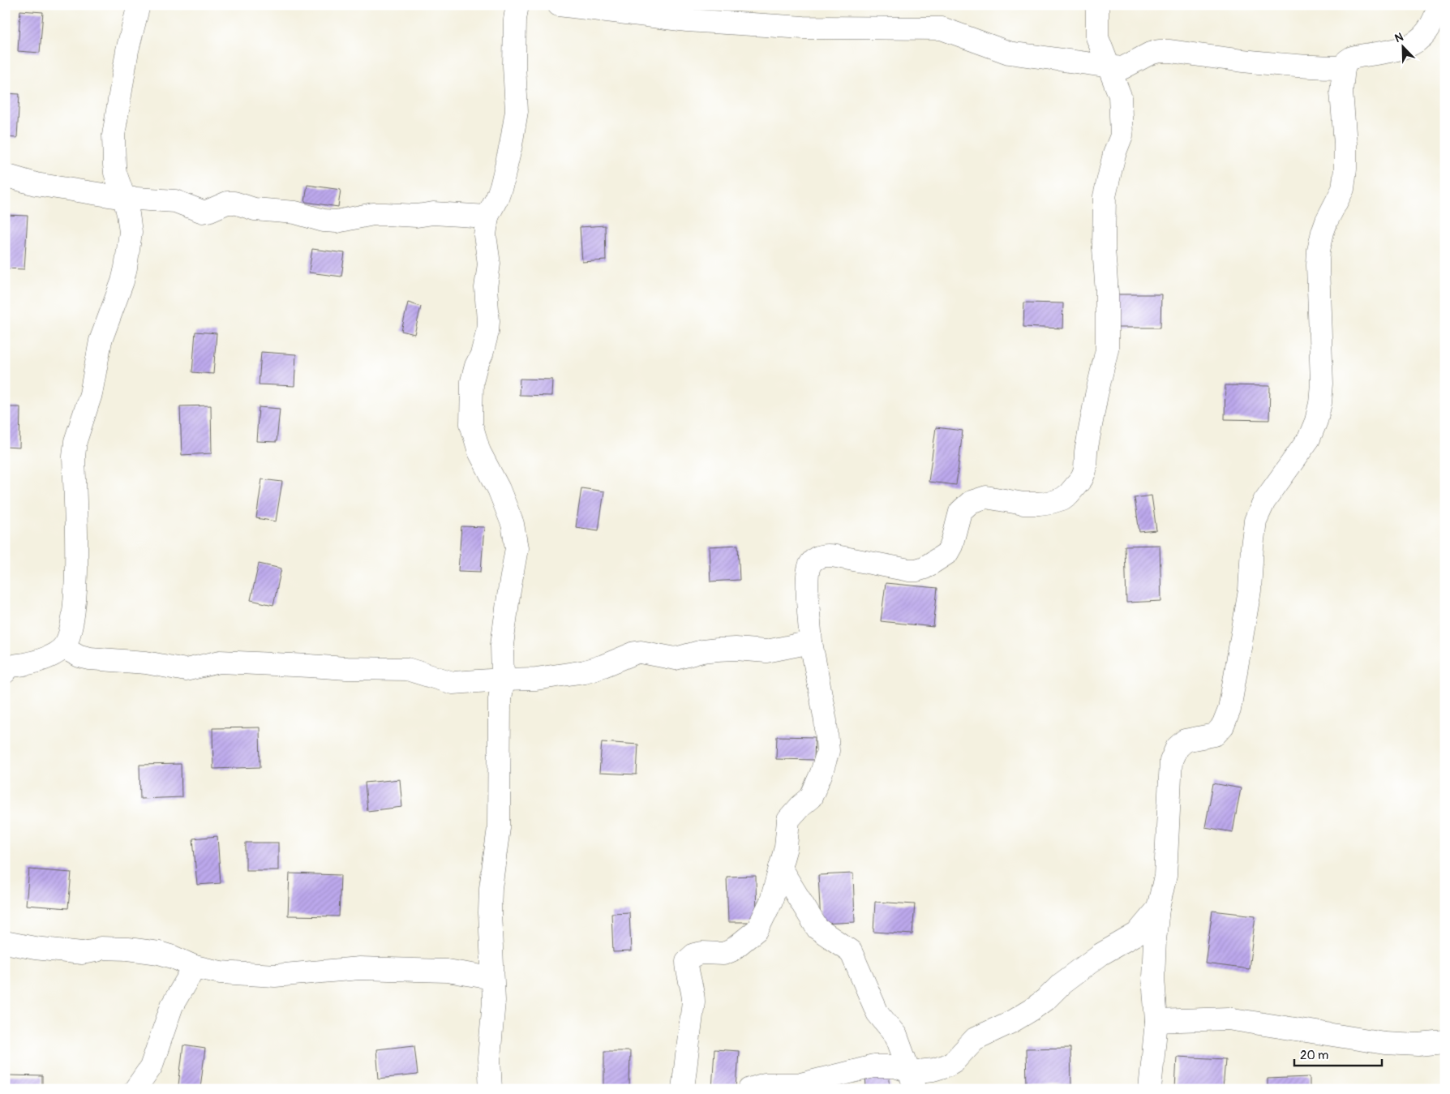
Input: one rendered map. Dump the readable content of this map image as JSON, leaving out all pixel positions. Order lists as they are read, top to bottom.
{
  "scale_bar": "20 m",
  "north": "top left"
}
